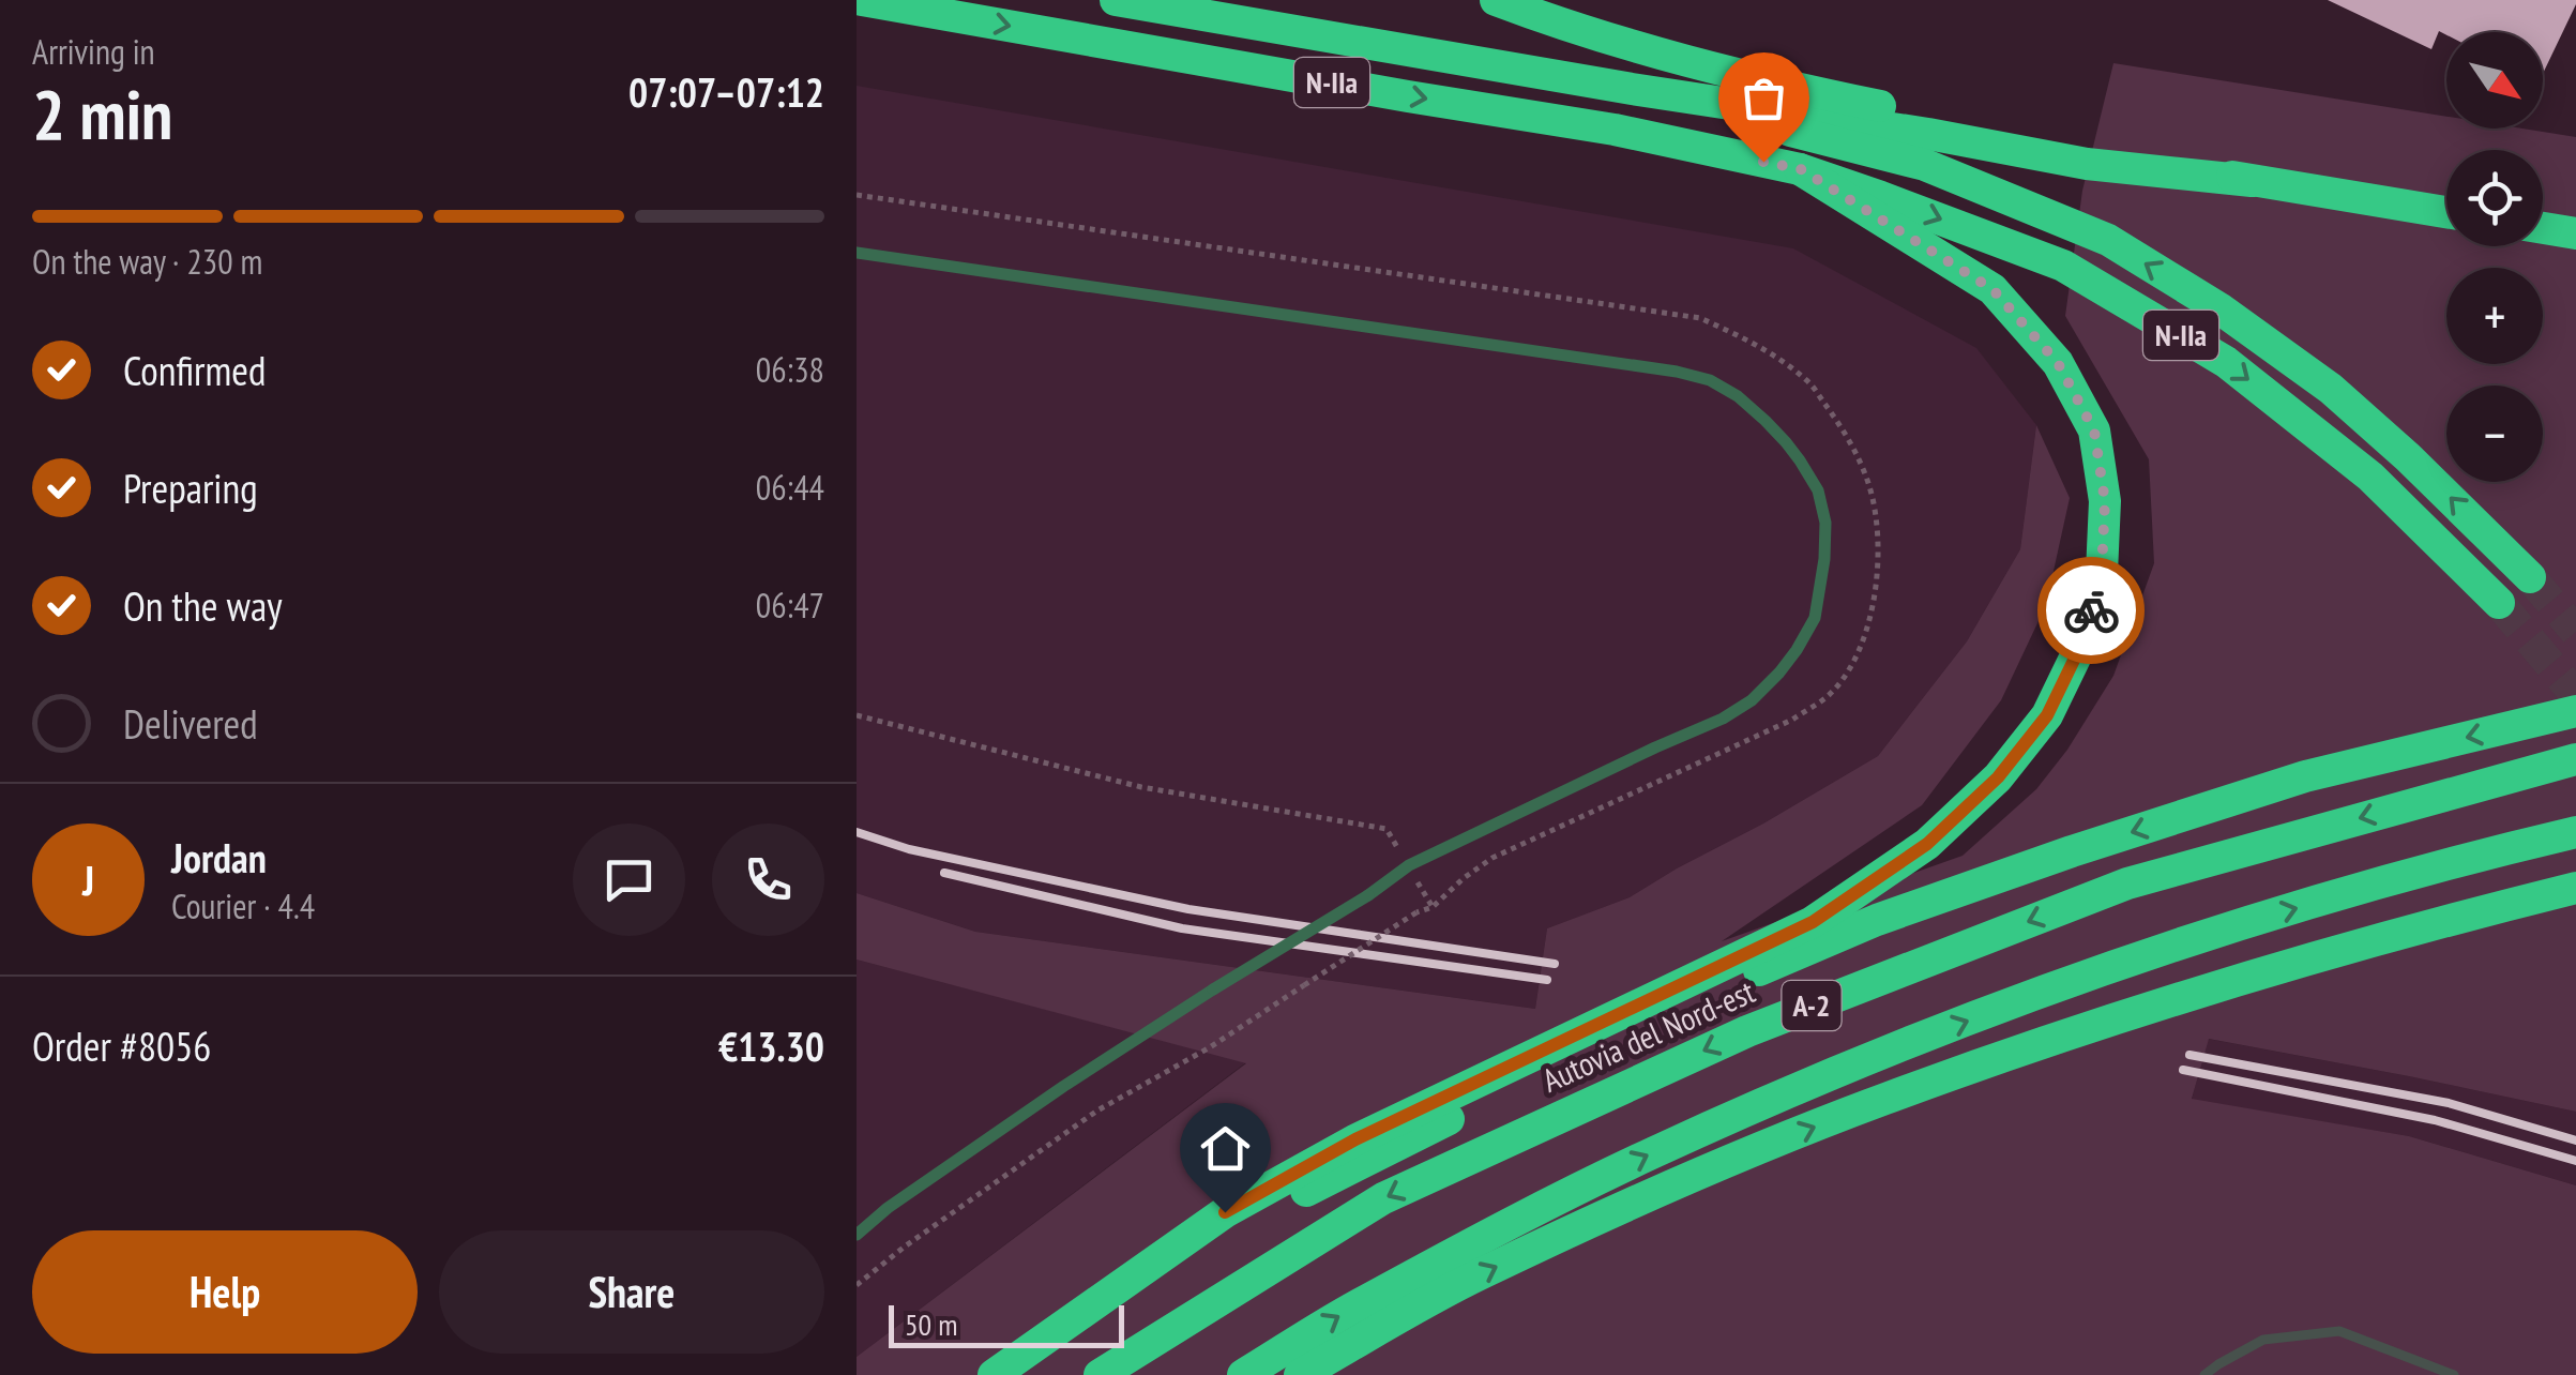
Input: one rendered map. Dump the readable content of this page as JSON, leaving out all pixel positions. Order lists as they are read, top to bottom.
{
  "streets": {
    "highway": ["N-IIa", "A-2", "Autovia del Nord-est"]
  },
  "scale_bar": "50 m",
  "north": "bottom right",
  "page": {
    "heading": ["2 min", "Arriving in", "07:07–07:12"],
    "panel": [
      "Jordan",
      "Courier · 4.4",
      "Order #8056",
      "€13.30"
    ],
    "map_buttons": ["+", "−"],
    "bar": "On the way · 230 m",
    "list": [
      ["Confirmed", "06:38"],
      ["Preparing", "06:44"],
      ["On the way", "06:47"],
      "Delivered"
    ],
    "round": "J",
    "buttons": ["Help", "Share"],
    "scale": "50 m"
  }
}
